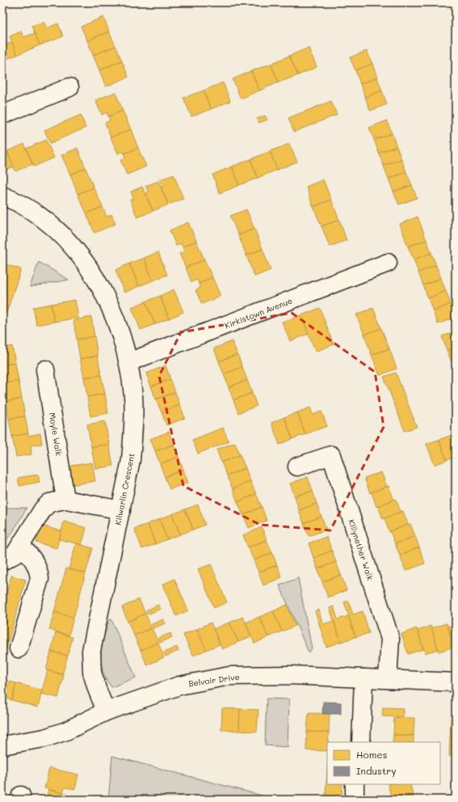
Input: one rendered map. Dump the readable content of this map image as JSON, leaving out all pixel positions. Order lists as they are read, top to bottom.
{
  "streets": {
    "street": [
      "Kirkistown Avenue",
      "Moyle Walk",
      "Kilwarlin Crescent",
      "Killynether Walk",
      "Belvoir Drive"
    ]
  },
  "crossings": [
    ["Kirkistown Avenue", "Kilwarlin Crescent"],
    ["Kilwarlin Crescent", "Belvoir Drive"],
    ["Killynether Walk", "Belvoir Drive"]
  ],
  "legend": ["Homes", "Industry"]
}
